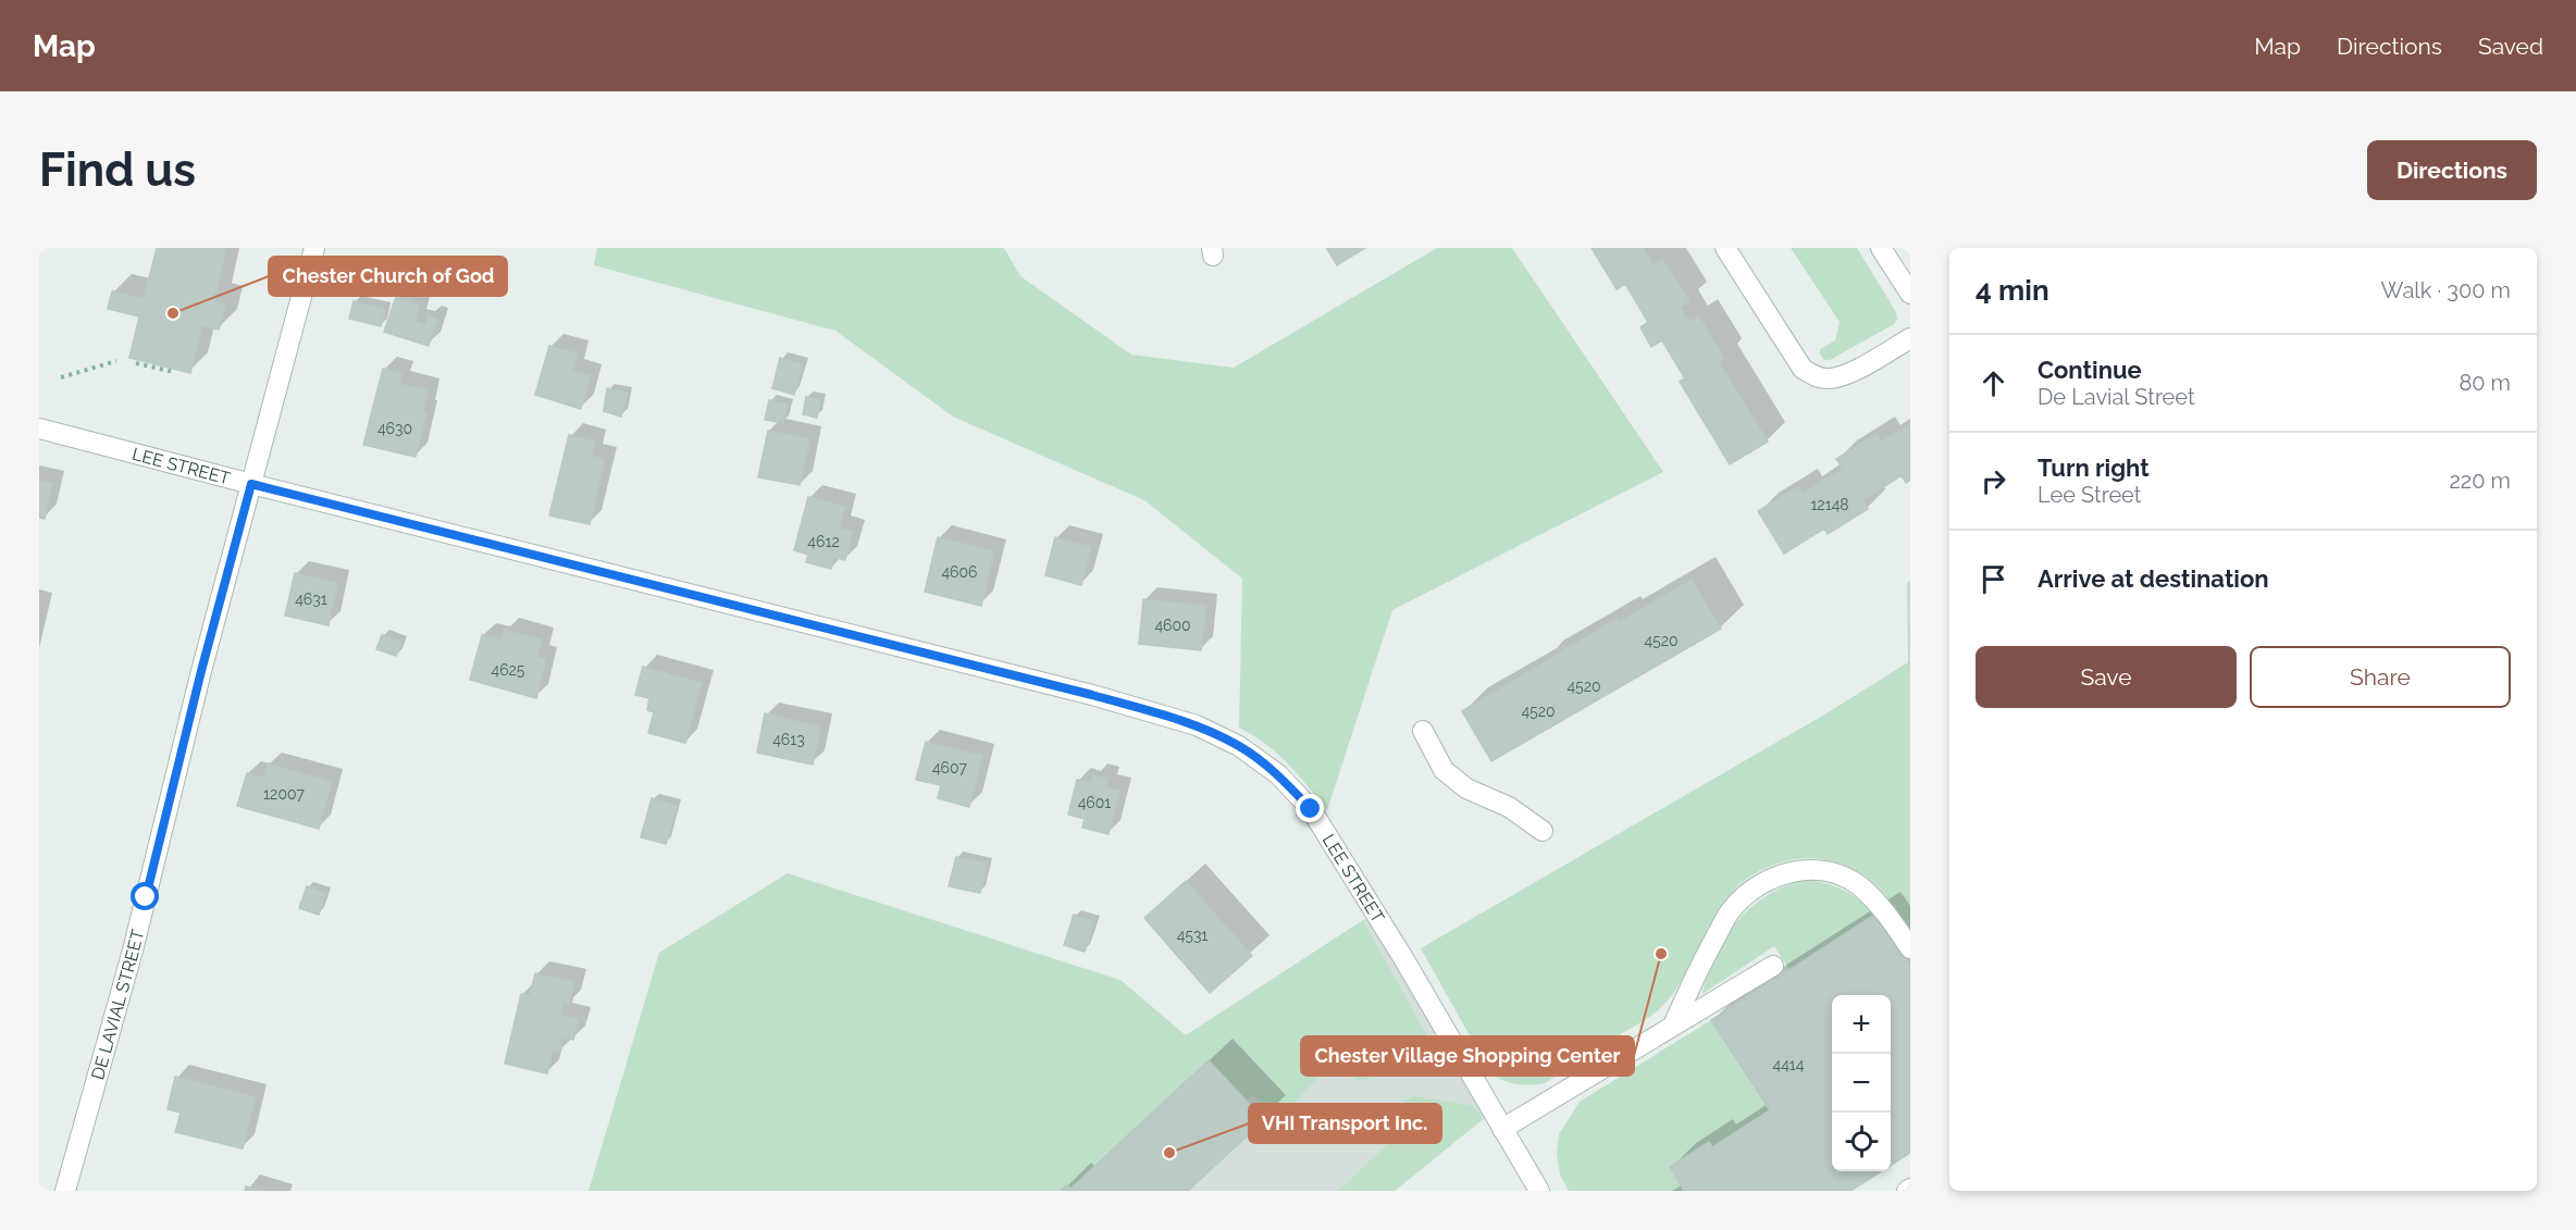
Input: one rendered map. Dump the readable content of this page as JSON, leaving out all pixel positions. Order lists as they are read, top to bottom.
{
  "streets": {
    "street": ["LEE STREET", "DE LAVIAL STREET"]
  },
  "crossings": [
    ["LEE STREET", "DE LAVIAL STREET"]
  ],
  "places": ["Chester Church of God", "Chester Village Shopping Center", "VHI Transport Inc."],
  "house_numbers": [
    "4630",
    "12148",
    "4612",
    "4606",
    "4631",
    "4600",
    "4520",
    "4625",
    "4520",
    "4520",
    "4613",
    "4607",
    "12007",
    "4601",
    "4531",
    "4414"
  ],
  "page": {
    "header": "Map",
    "nav": ["Map", "Directions", "Saved"],
    "buttons": [
      "Directions",
      ["Save", "Share"]
    ],
    "title": "Find us",
    "heading": ["4 min", "Walk · 300 m"],
    "list": [
      ["Continue", "De Lavial Street", "80 m"],
      ["Turn right", "Lee Street", "220 m"],
      "Arrive at destination"
    ],
    "map_buttons": ["+", "−"]
  }
}
